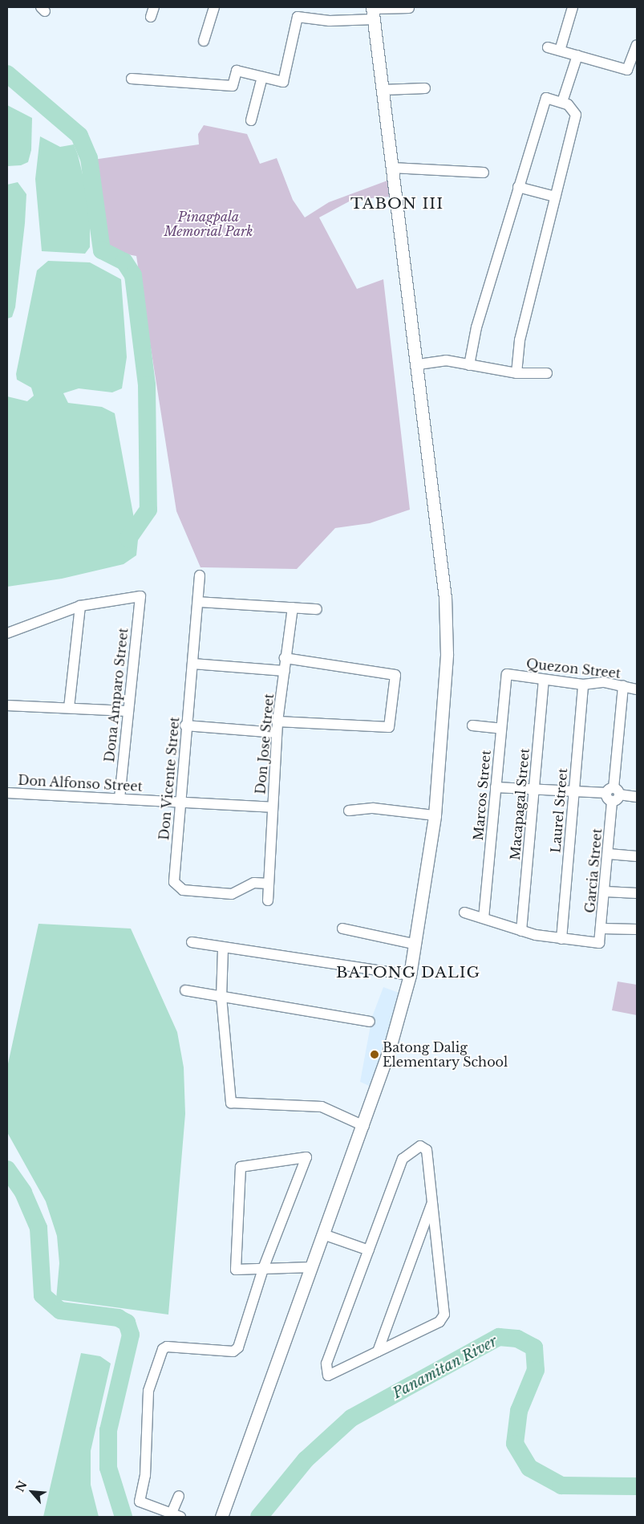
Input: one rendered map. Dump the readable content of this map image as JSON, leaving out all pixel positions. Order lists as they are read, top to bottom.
{
  "streets": {
    "street": [
      "Quezon Street",
      "Dona Amparo Street",
      "Don Jose Street",
      "Don Vicente Street",
      "Don Alfonso Street",
      "Marcos Street",
      "Macapagal Street",
      "Laurel Street",
      "Garcia Street"
    ]
  },
  "crossings": [
    ["Quezon Street", "Marcos Street"],
    ["Quezon Street", "Macapagal Street"],
    ["Quezon Street", "Laurel Street"],
    ["Quezon Street", "Garcia Street"],
    ["Dona Amparo Street", "Don Alfonso Street"],
    ["Don Jose Street", "Don Vicente Street"],
    ["Don Jose Street", "Don Alfonso Street"],
    ["Don Vicente Street", "Don Alfonso Street"],
    ["Laurel Street", "Garcia Street"]
  ],
  "districts": ["TABON III", "BATONG DALIG"],
  "water": ["Panamitan River"],
  "parks": ["Pinagpala Memorial Park"],
  "places": ["Batong Dalig Elementary School"],
  "north": "top left"
}
